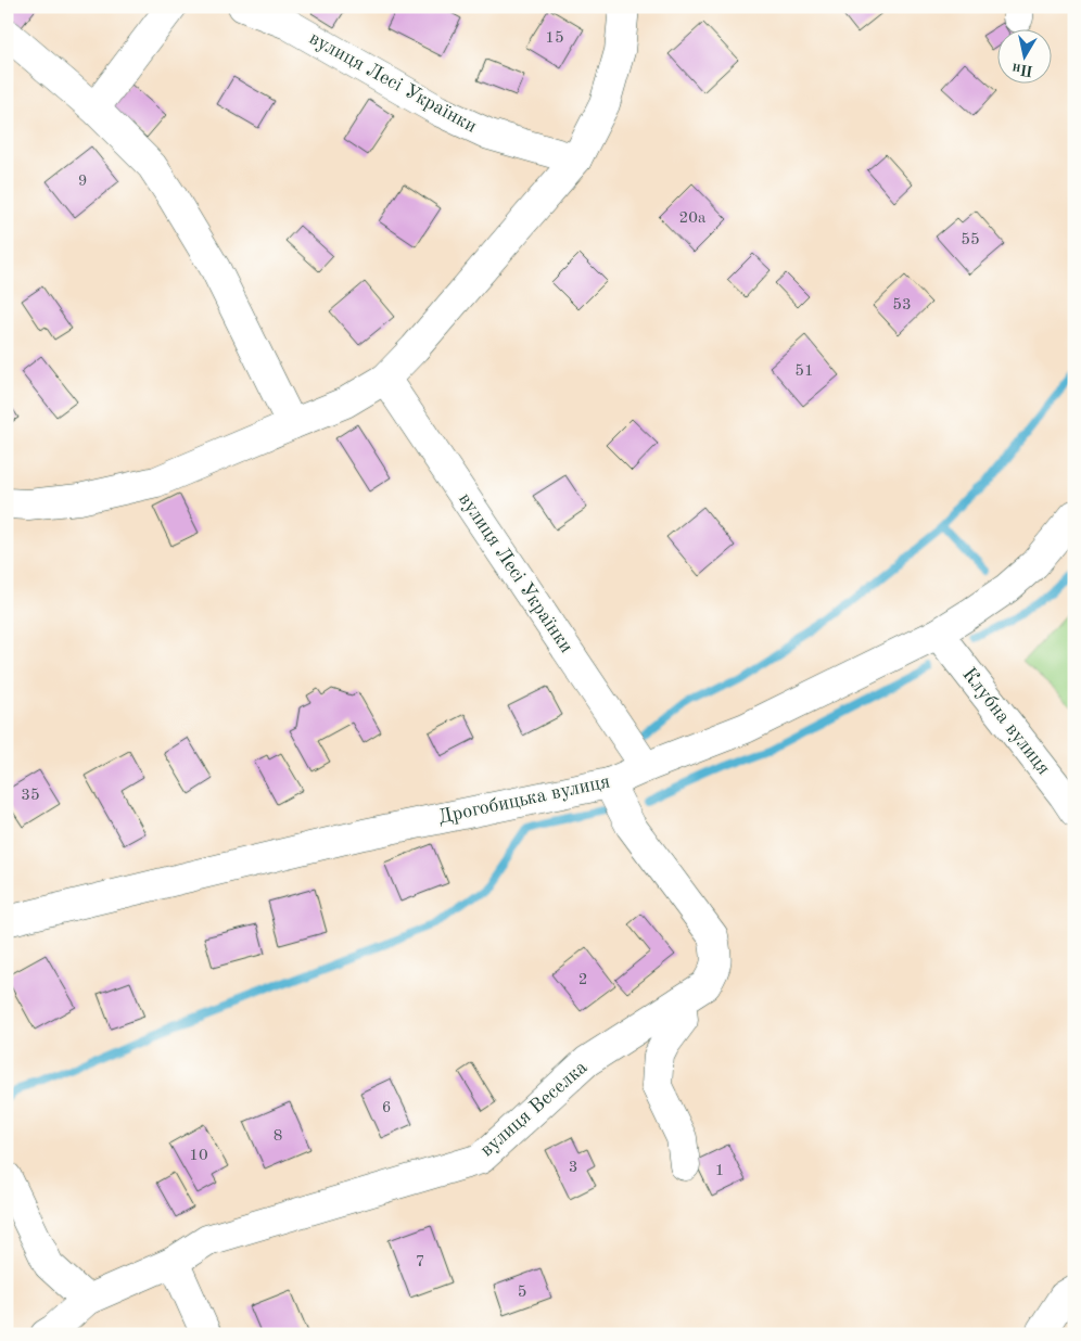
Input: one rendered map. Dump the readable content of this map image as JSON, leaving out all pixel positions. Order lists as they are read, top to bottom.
{
  "streets": {
    "street": [
      "вулиця Лесі Українки",
      "Клубна вулиця",
      "Дрогобицька вулиця",
      "вулиця Веселка"
    ]
  },
  "crossings": [
    ["вулиця Лесі Українки", "Дрогобицька вулиця"],
    ["Клубна вулиця", "Дрогобицька вулиця"],
    ["Дрогобицька вулиця", "вулиця Веселка"]
  ],
  "house_numbers": [
    "15",
    "9",
    "20а",
    "55",
    "53",
    "51",
    "35",
    "2",
    "6",
    "8",
    "10",
    "3",
    "1",
    "7",
    "5"
  ],
  "north": "bottom"
}
